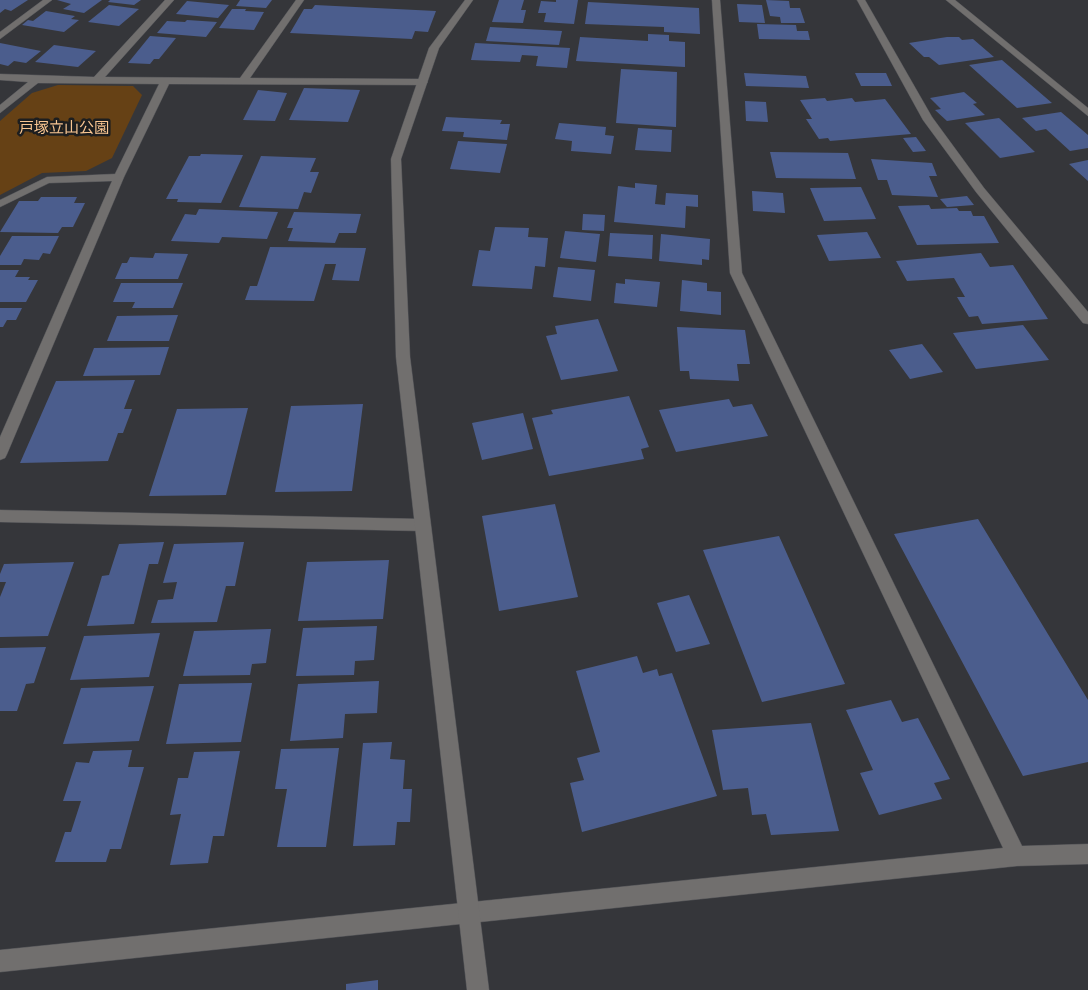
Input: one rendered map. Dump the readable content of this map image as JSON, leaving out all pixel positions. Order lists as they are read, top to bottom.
{
  "parks": ["戸塚立山公園"]
}
